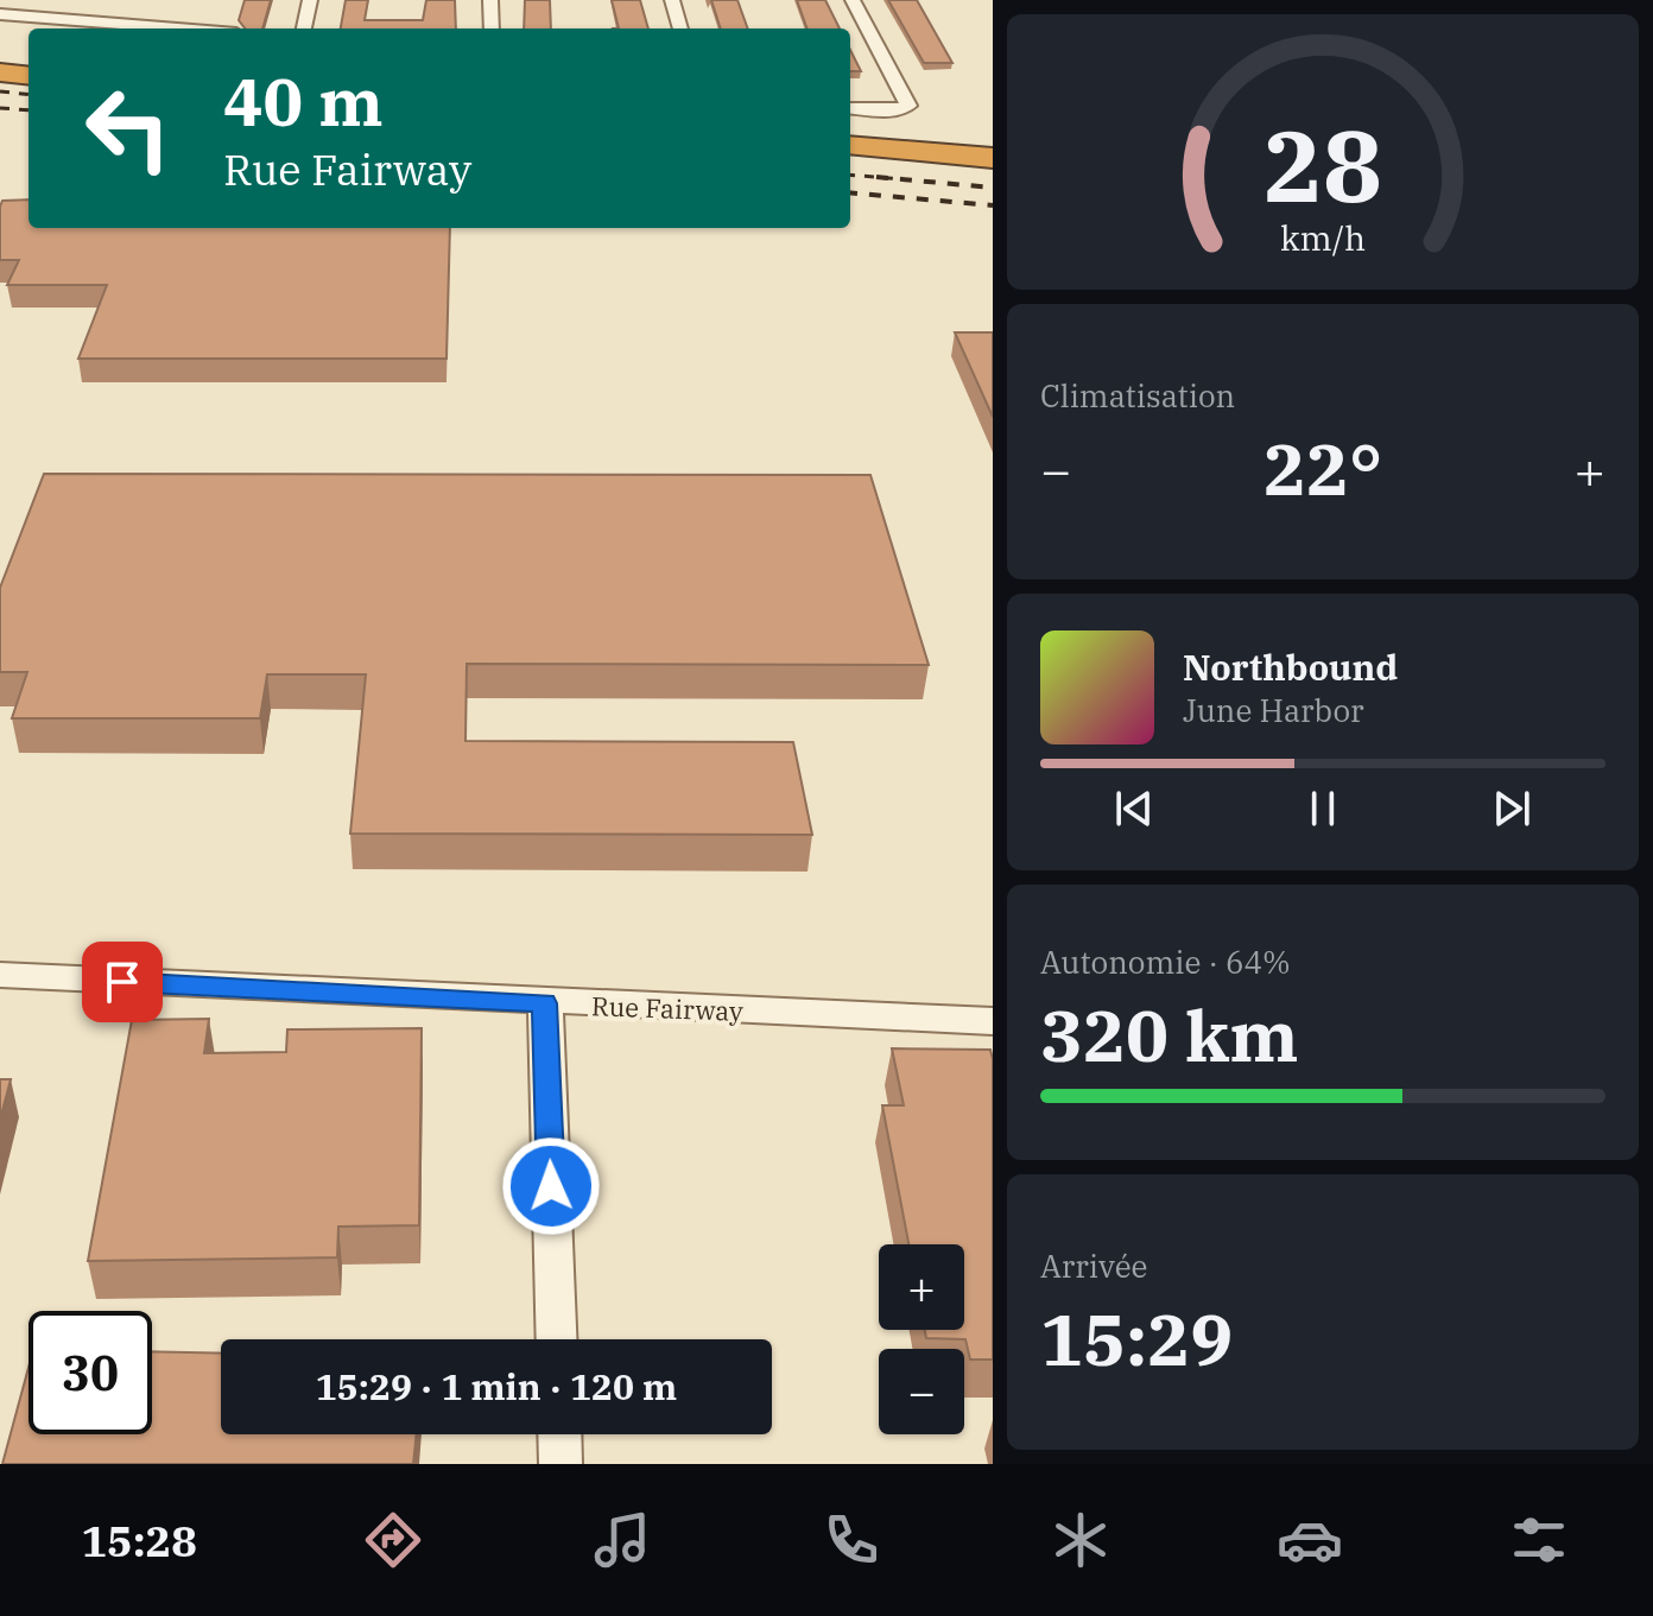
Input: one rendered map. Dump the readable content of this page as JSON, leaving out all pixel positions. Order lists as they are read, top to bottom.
{
  "streets": {
    "street": ["Rue Fairway"]
  },
  "page": {
    "turn": ["40 m", "Rue Fairway"],
    "tile": [
      "Climatisation",
      ["Autonomie · 64%", "320 km"],
      ["Arrivée", "15:29"]
    ],
    "heat": ["−", "22°", "+"],
    "song": ["Northbound", "June Harbor"],
    "map_buttons": ["+", "−"],
    "limit": "30",
    "trip": "15:29 · 1 min · 120 m",
    "tabs": "15:28",
    "gauge": ["28", "km/h"]
  }
}
